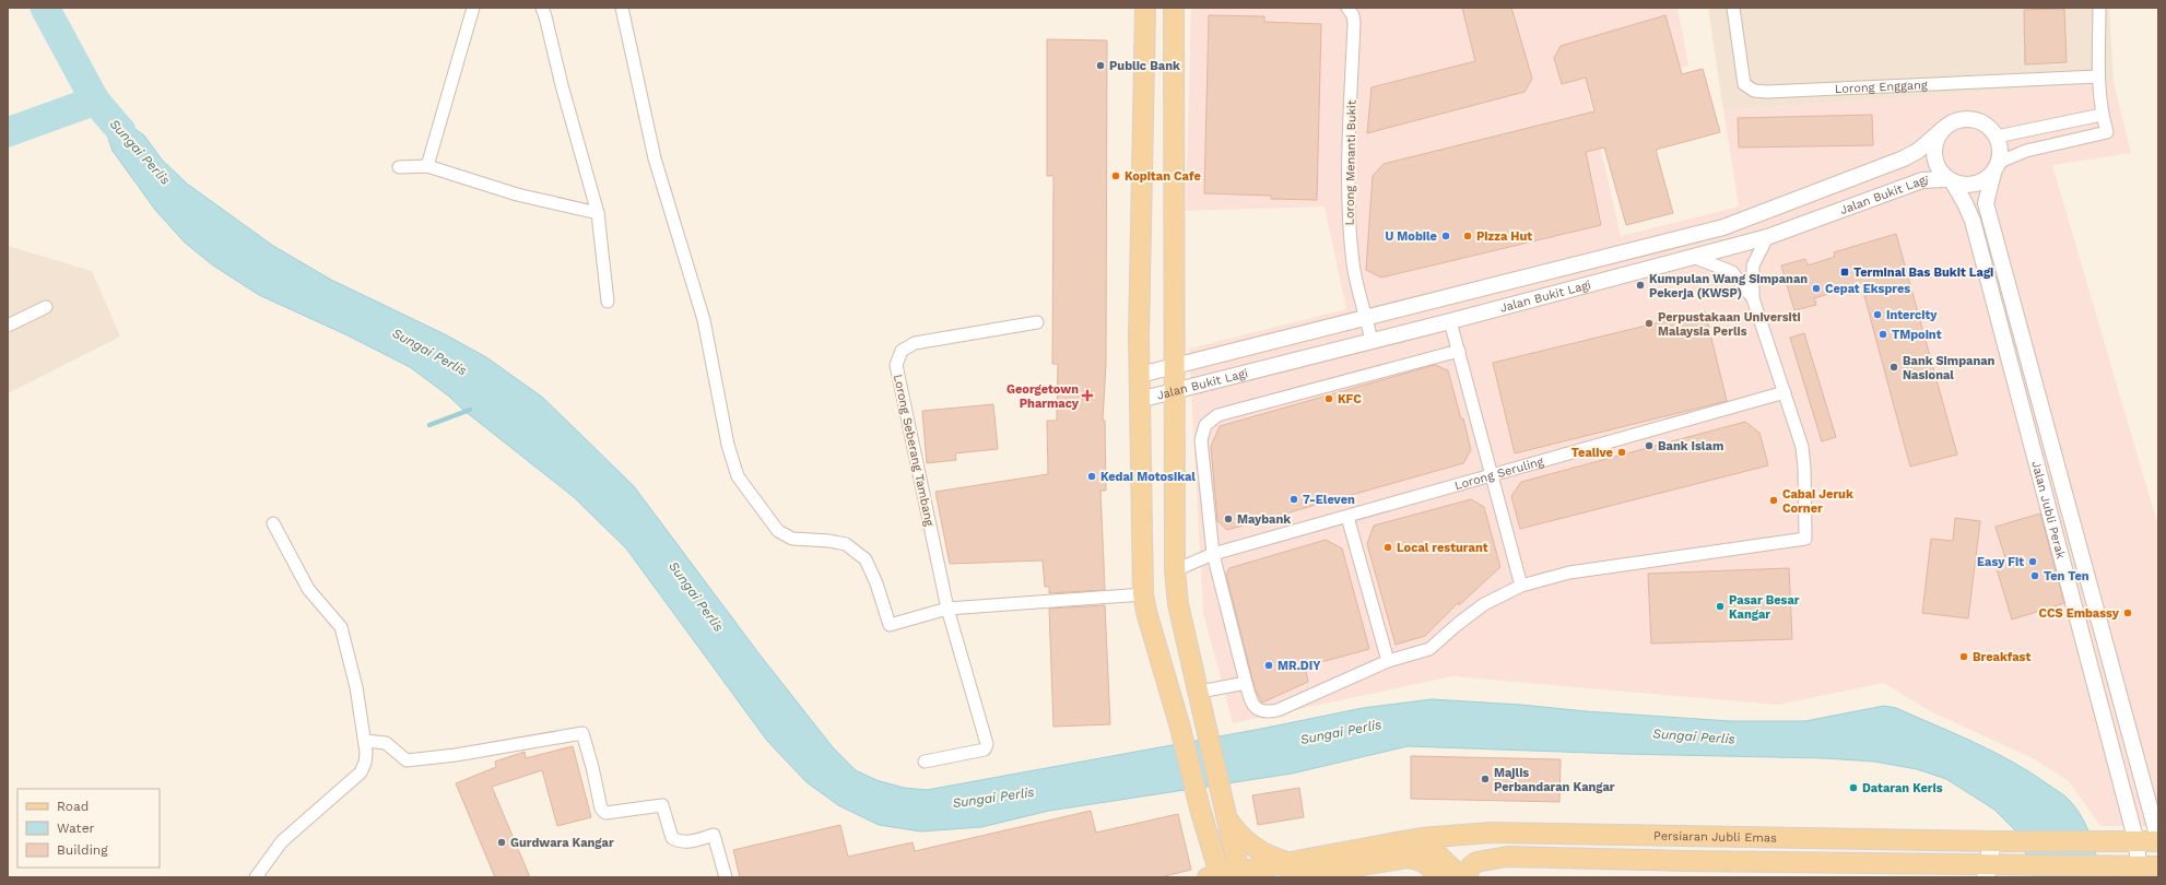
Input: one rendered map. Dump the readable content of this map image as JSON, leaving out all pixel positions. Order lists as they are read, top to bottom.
{
  "streets": {
    "main road": ["Persiaran Jubli Emas"],
    "street": [
      "Lorong Enggang",
      "Lorong Menanti Bukit",
      "Jalan Bukit Lagi",
      "Lorong Seberang Tambang",
      "Lorong Seruling",
      "Jalan Jubli Perak"
    ]
  },
  "crossings": [
    ["Lorong Menanti Bukit", "Jalan Bukit Lagi"],
    ["Jalan Bukit Lagi", "Jalan Jubli Perak"],
    ["Jalan Jubli Perak", "Persiaran Jubli Emas"]
  ],
  "water": ["Sungai Perlis"],
  "places": {
    "other": [
      "Public Bank",
      "Kopitan Cafe",
      "U Mobile",
      "Pizza Hut",
      "Kumpulan Wang Simpanan Pekerja (KWSP)",
      "Cepat Ekspres",
      "Intercity",
      "Perpustakaan Universiti Malaysia Perlis",
      "TMpoint",
      "Bank Simpanan Nasional",
      "KFC",
      "Bank Islam",
      "Tealive",
      "Kedai Motosikal",
      "7-Eleven",
      "Cabai Jeruk Corner",
      "Maybank",
      "Local resturant",
      "Easy Fit",
      "Ten Ten",
      "Pasar Besar Kangar",
      "CCS Embassy",
      "Breakfast",
      "MR.DIY",
      "Majlis Perbandaran Kangar",
      "Dataran Keris",
      "Gurdwara Kangar"
    ],
    "transit": ["Terminal Bas Bukit Lagi"],
    "health": ["Georgetown Pharmacy"]
  },
  "legend": ["Road", "Water", "Building"]
}
